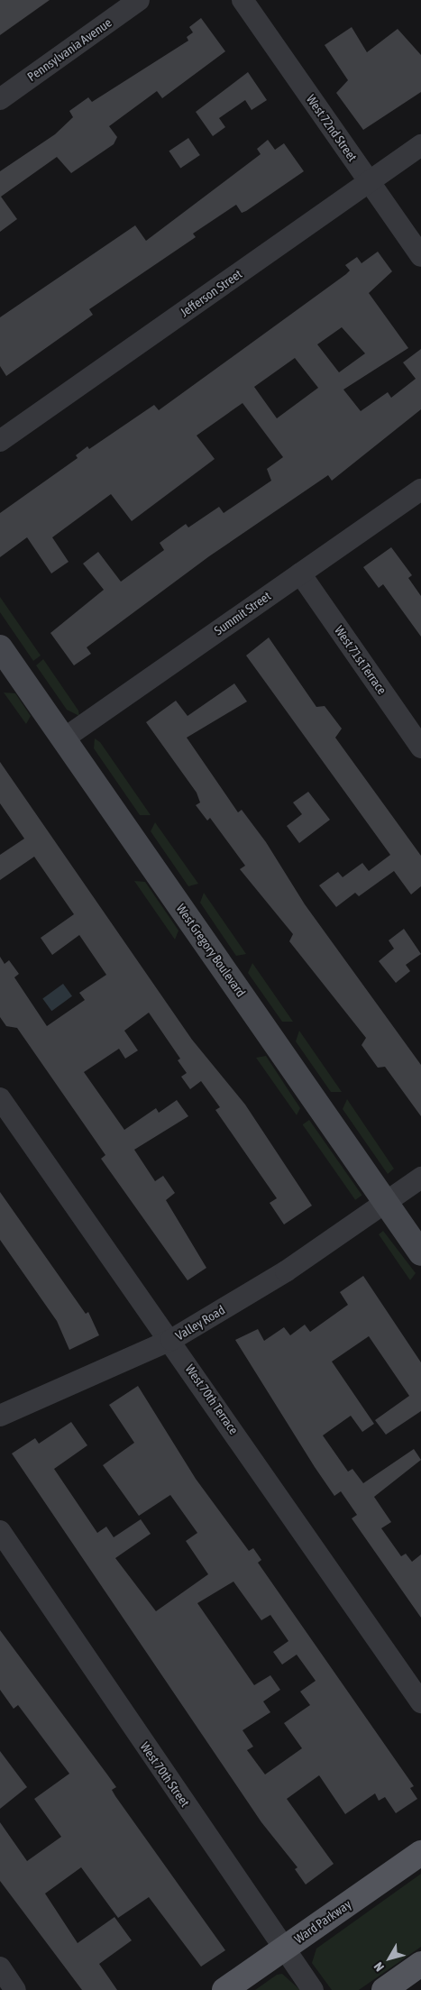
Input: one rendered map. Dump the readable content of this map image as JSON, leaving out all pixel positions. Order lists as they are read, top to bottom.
{
  "streets": {
    "main road": ["West Gregory Boulevard", "Ward Parkway"],
    "street": [
      "Pennsylvania Avenue",
      "West 72nd Street",
      "Jefferson Street",
      "Summit Street",
      "West 71st Terrace",
      "Valley Road",
      "West 70th Terrace",
      "West 70th Street"
    ]
  },
  "crossings": [
    ["West 72nd Street", "Jefferson Street"],
    ["Summit Street", "West 71st Terrace"],
    ["Summit Street", "West Gregory Boulevard"],
    ["West Gregory Boulevard", "Valley Road"],
    ["Valley Road", "West 70th Terrace"],
    ["West 70th Street", "Ward Parkway"]
  ],
  "north": "bottom left"
}
